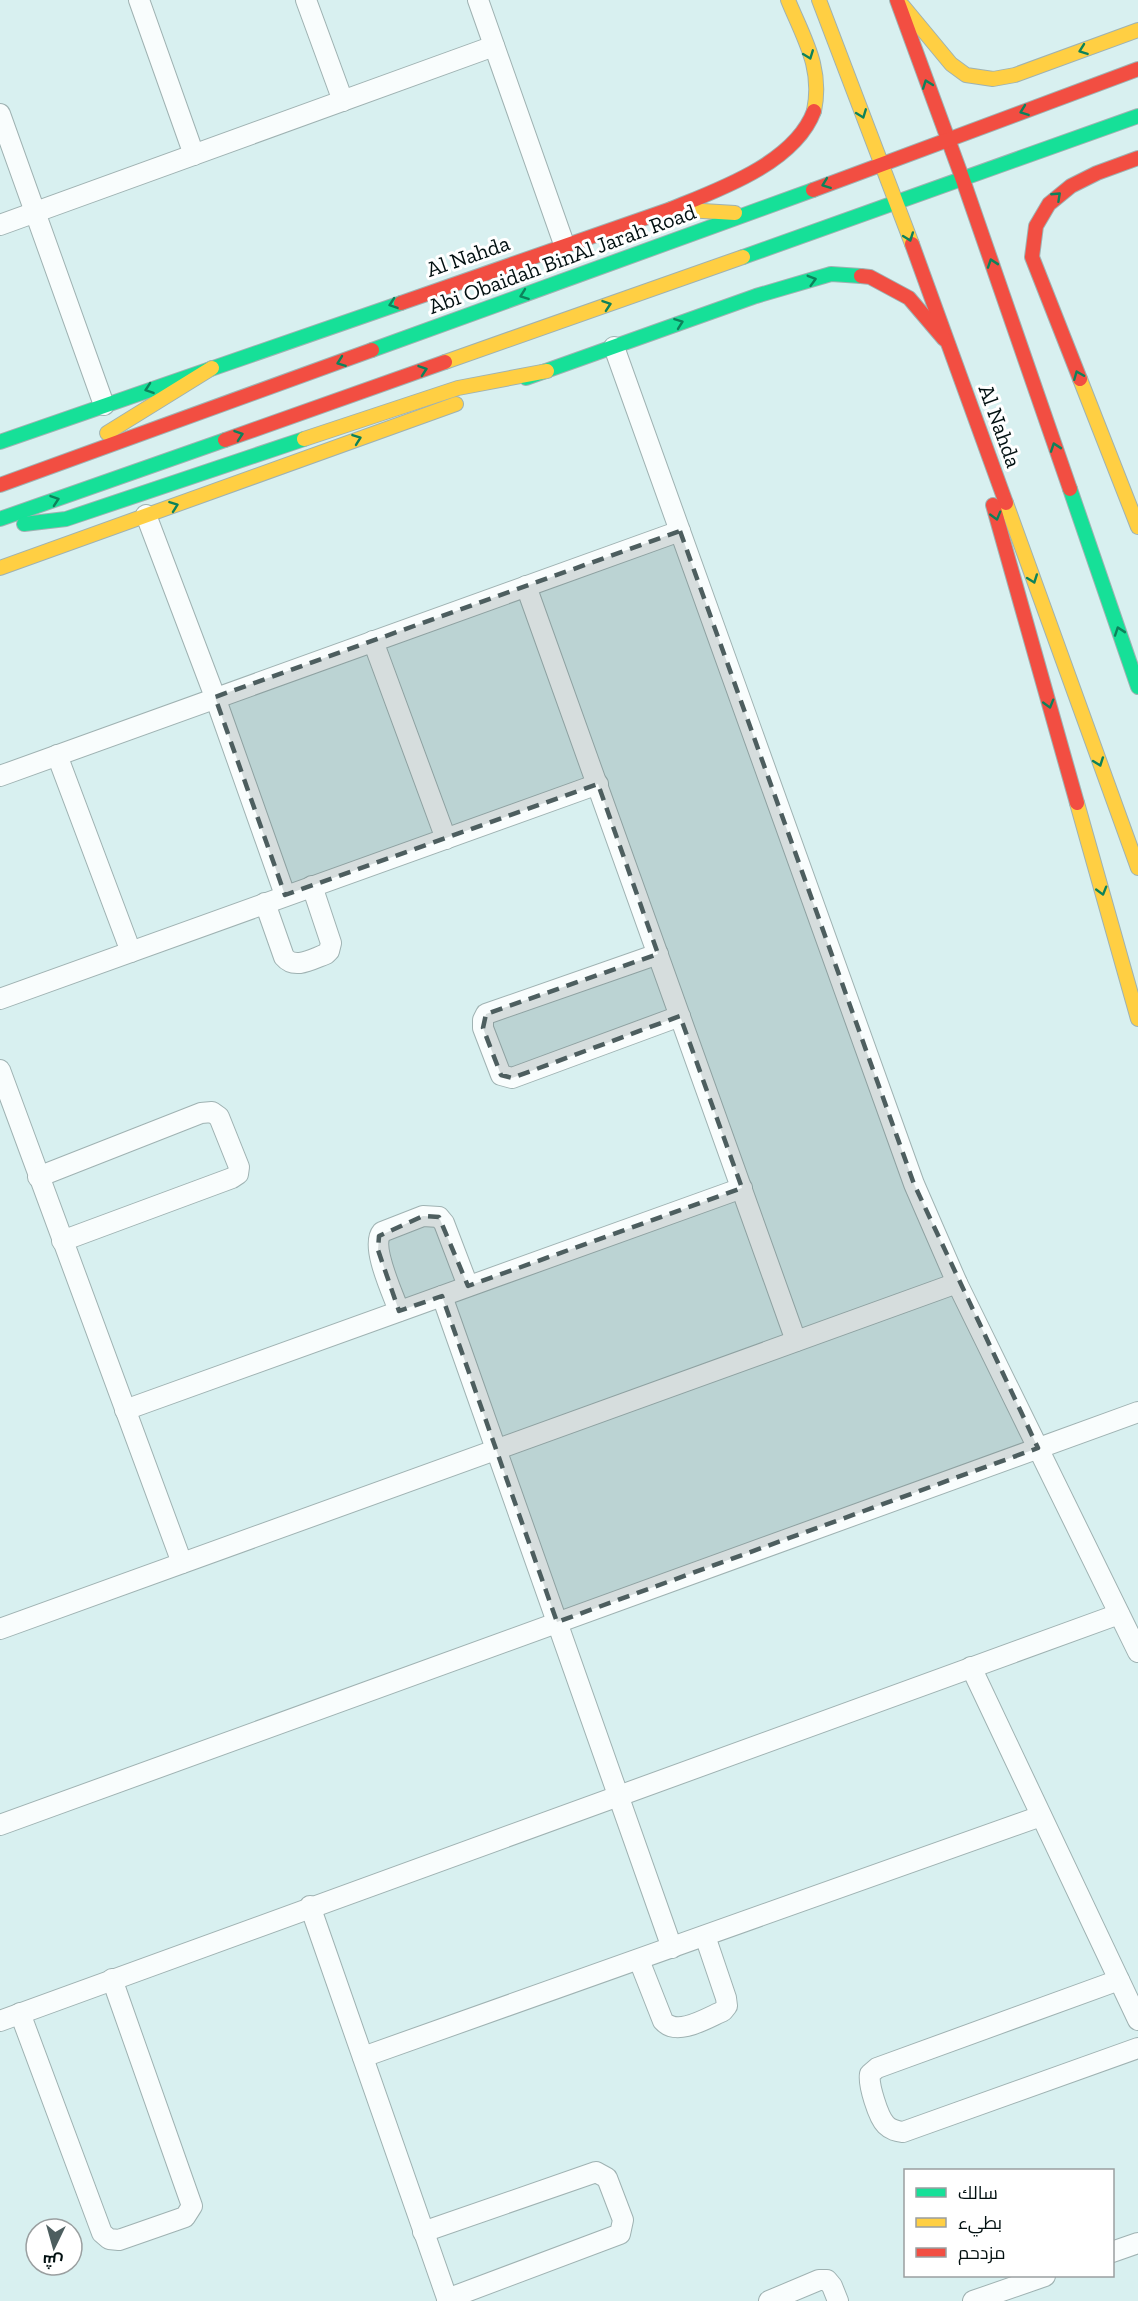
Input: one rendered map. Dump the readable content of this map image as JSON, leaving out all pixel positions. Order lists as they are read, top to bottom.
{
  "streets": {
    "main road": ["Al Nahda", "Abi Obaidah BinAl Jarah Road"]
  },
  "crossings": [
    ["Al Nahda", "Abi Obaidah BinAl Jarah Road"]
  ],
  "legend": ["سالك", "بطيء", "مزدحم"],
  "north": "bottom"
}
